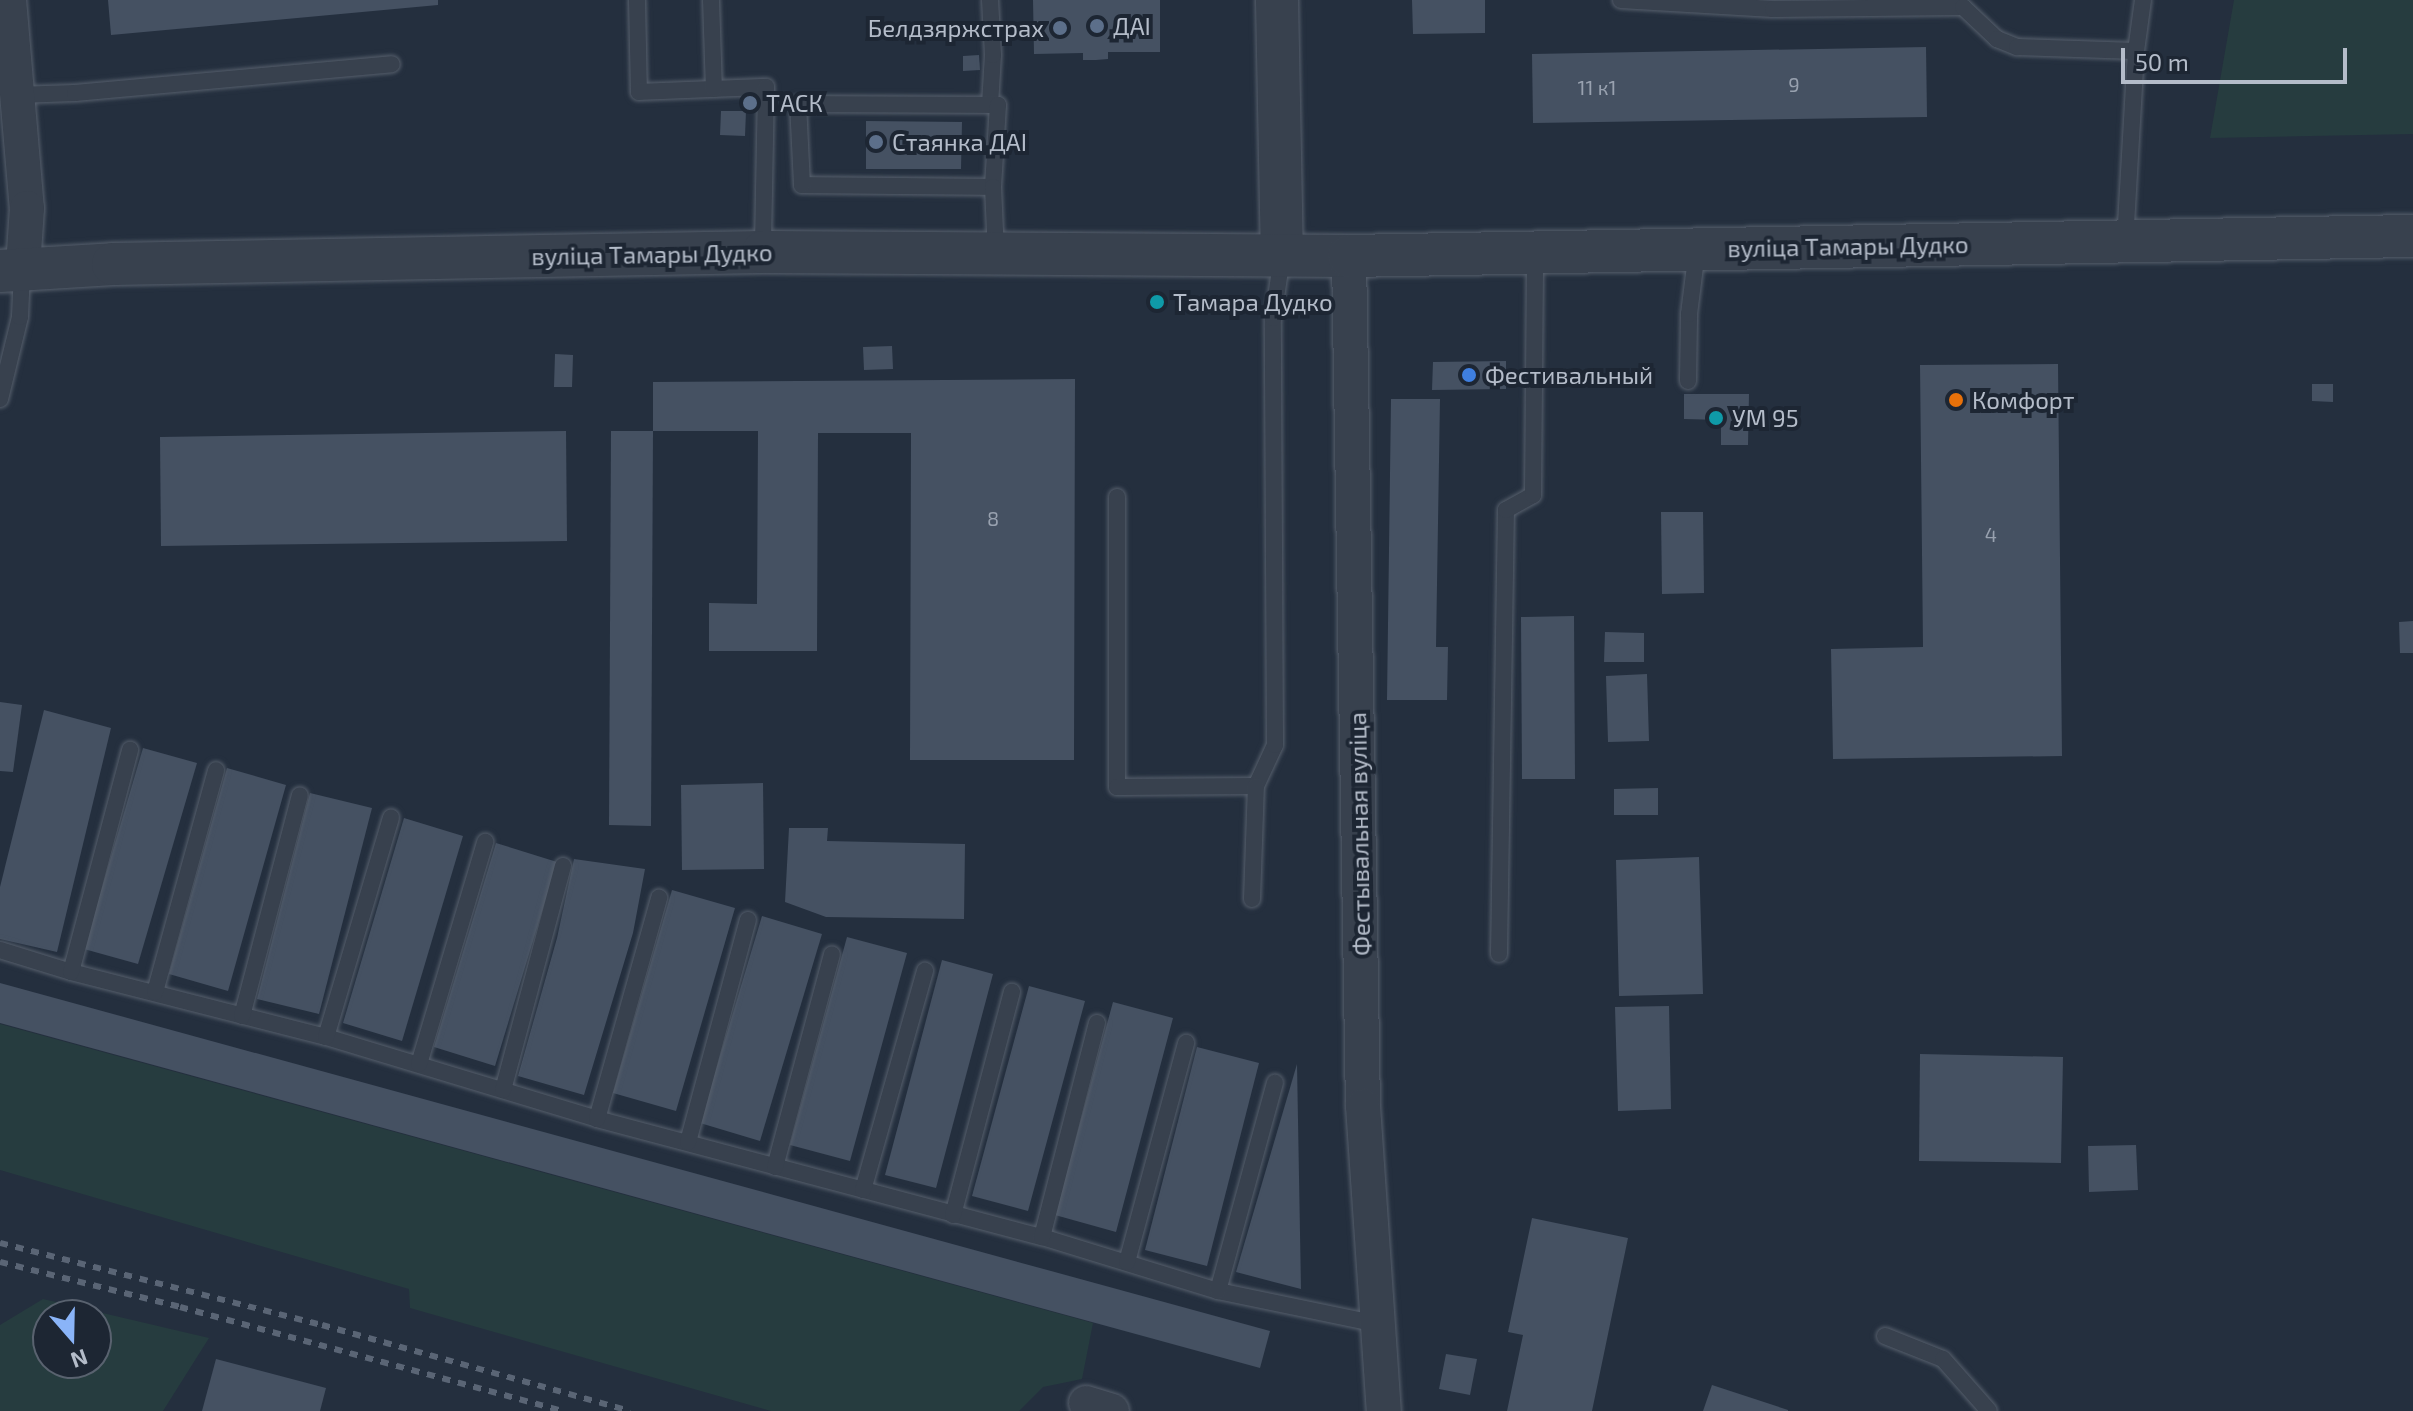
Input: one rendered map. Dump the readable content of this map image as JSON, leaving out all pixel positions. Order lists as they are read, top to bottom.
{
  "streets": {
    "street": ["вуліца Тамары Дудко", "Фестывальная вуліца"]
  },
  "crossings": [
    ["вуліца Тамары Дудко", "Фестывальная вуліца"]
  ],
  "places": [
    "ДАІ",
    "Белдзяржстрах",
    "ТАСК",
    "Стаянка ДАІ",
    "Тамара Дудко",
    "Фестивальный",
    "Комфорт",
    "УМ 95"
  ],
  "house_numbers": [
    "9",
    "11 к1",
    "8",
    "4"
  ],
  "scale_bar": "50 m",
  "north": "bottom"
}
